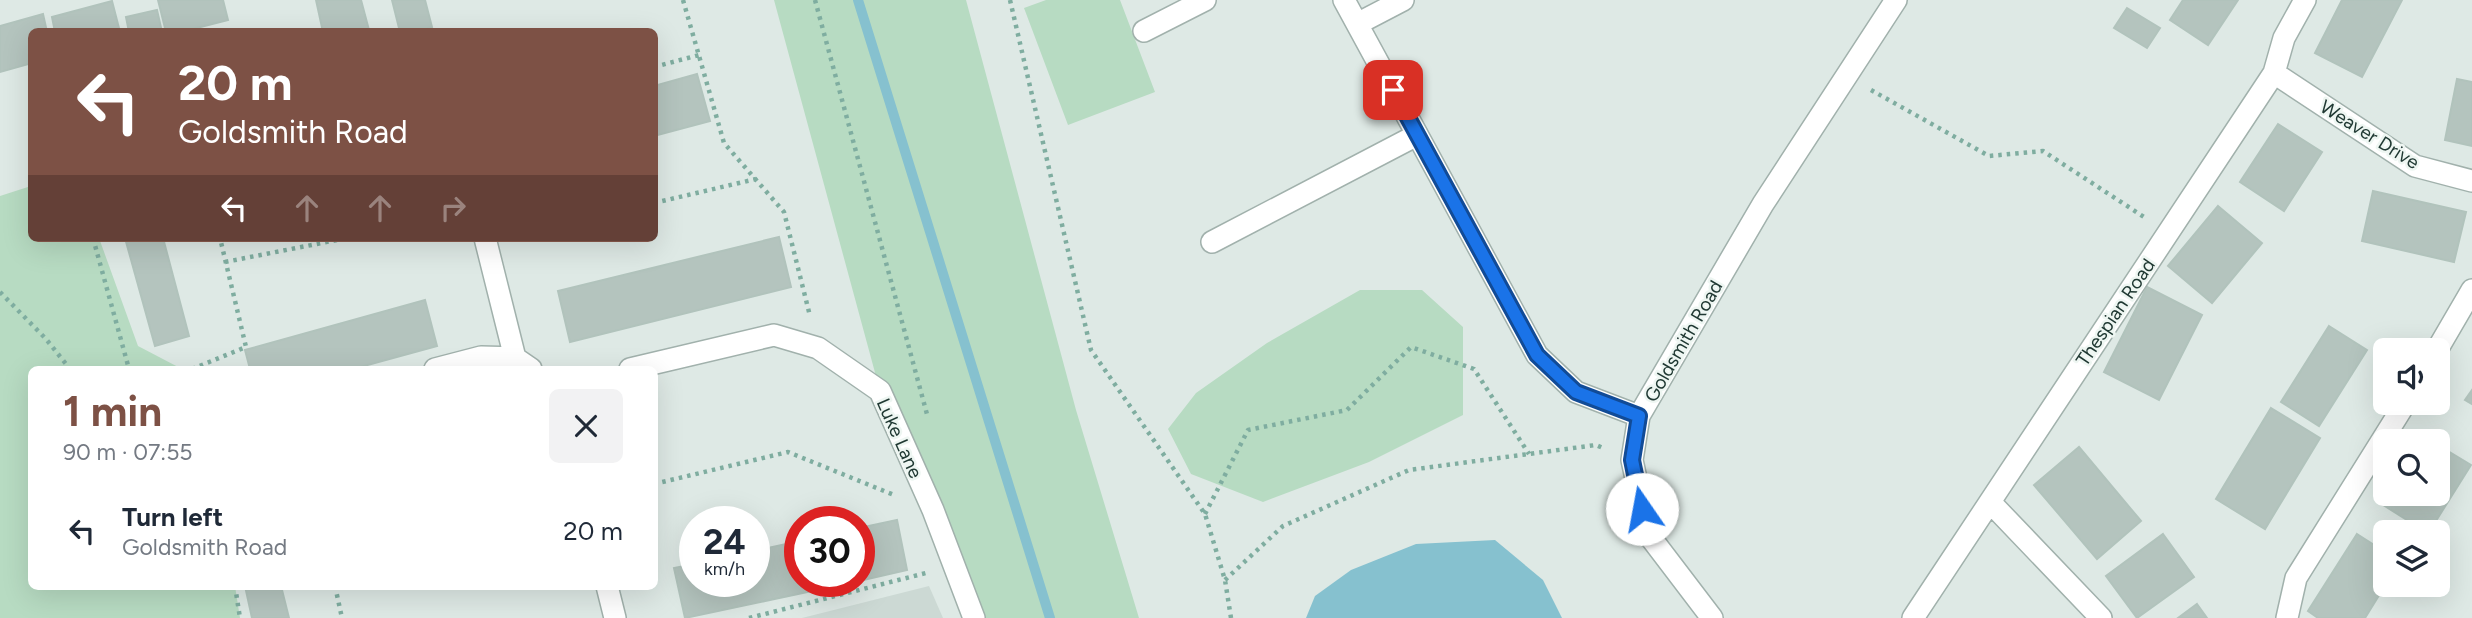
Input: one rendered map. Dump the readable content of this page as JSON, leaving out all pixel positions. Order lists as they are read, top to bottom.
{
  "streets": {
    "street": [
      "Weaver Drive",
      "Thespian Road",
      "Goldsmith Road",
      "Luke Lane"
    ]
  },
  "crossings": [
    ["Weaver Drive", "Thespian Road"]
  ],
  "page": {
    "turn": ["20 m", "Goldsmith Road"],
    "heading": ["1 min", "90 m · 07:55"],
    "list": [
      {
        "name": "Turn left",
        "note": "Goldsmith Road",
        "value": "20 m"
      }
    ],
    "speed": "24 km/h",
    "limit": "30"
  }
}
